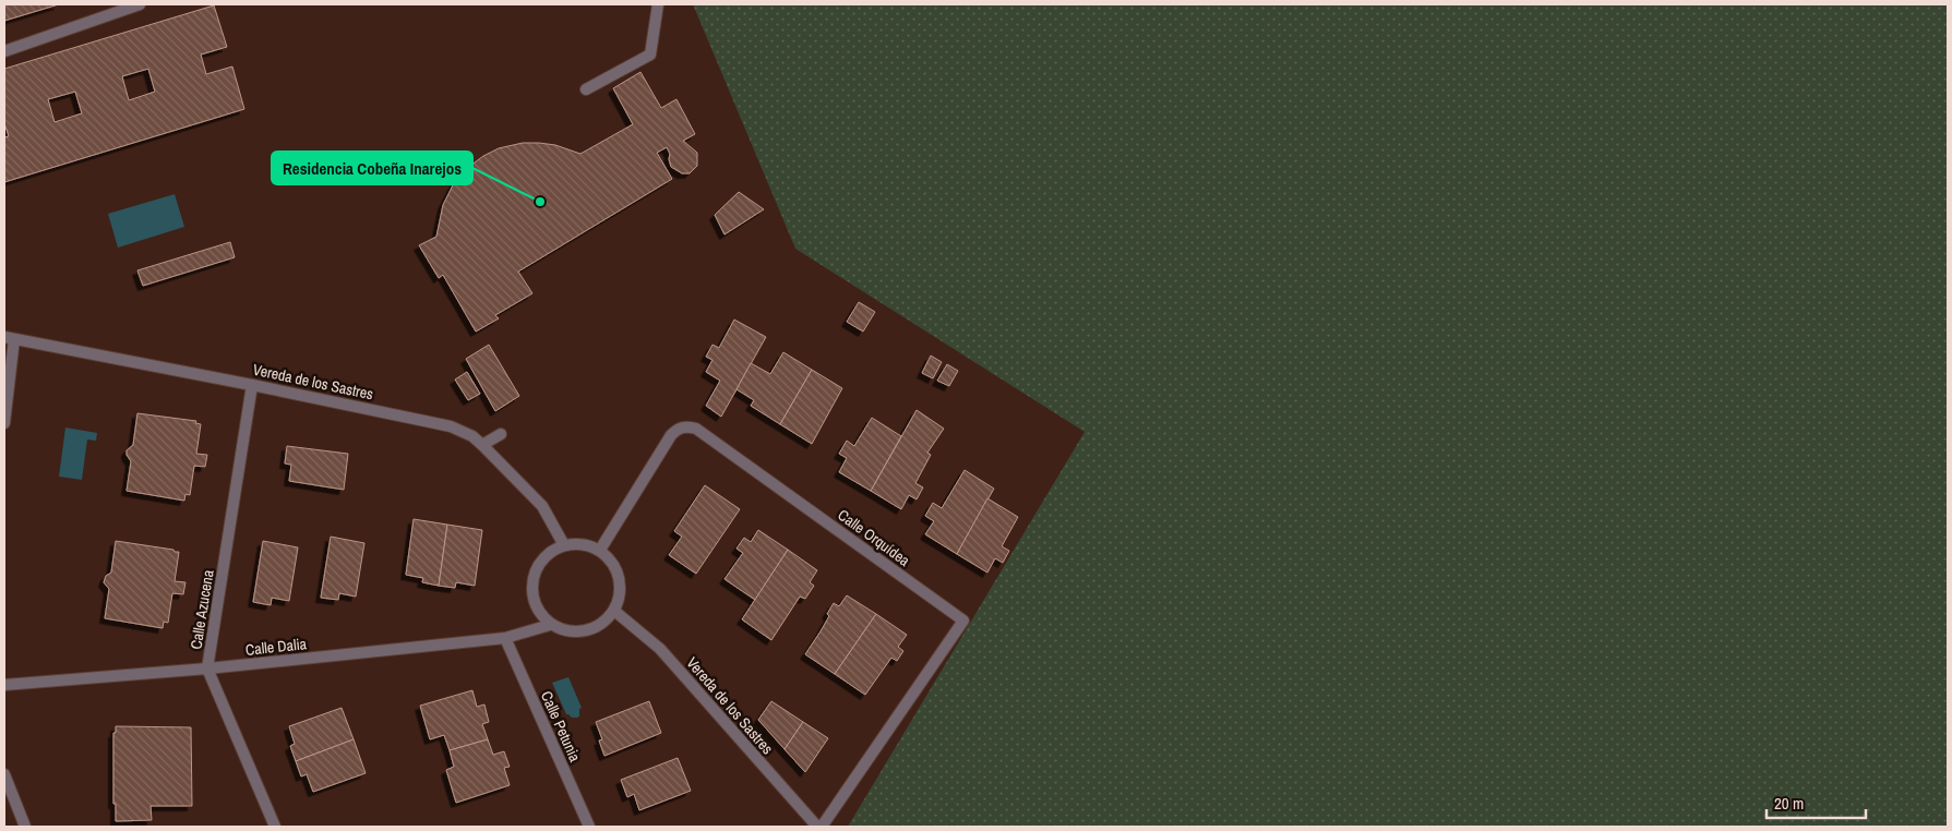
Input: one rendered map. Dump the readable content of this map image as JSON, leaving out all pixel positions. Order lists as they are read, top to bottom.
{
  "streets": {
    "street": [
      "Vereda de los Sastres",
      "Calle Orquídea",
      "Calle Azucena",
      "Calle Dalia",
      "Calle Petunia"
    ]
  },
  "crossings": [
    ["Vereda de los Sastres", "Calle Orquídea"],
    ["Vereda de los Sastres", "Calle Azucena"],
    ["Vereda de los Sastres", "Calle Dalia"],
    ["Calle Orquídea", "Calle Dalia"],
    ["Calle Azucena", "Calle Dalia"],
    ["Calle Dalia", "Calle Petunia"]
  ],
  "places": ["Residencia Cobeña Inarejos"],
  "scale_bar": "20 m"
}
